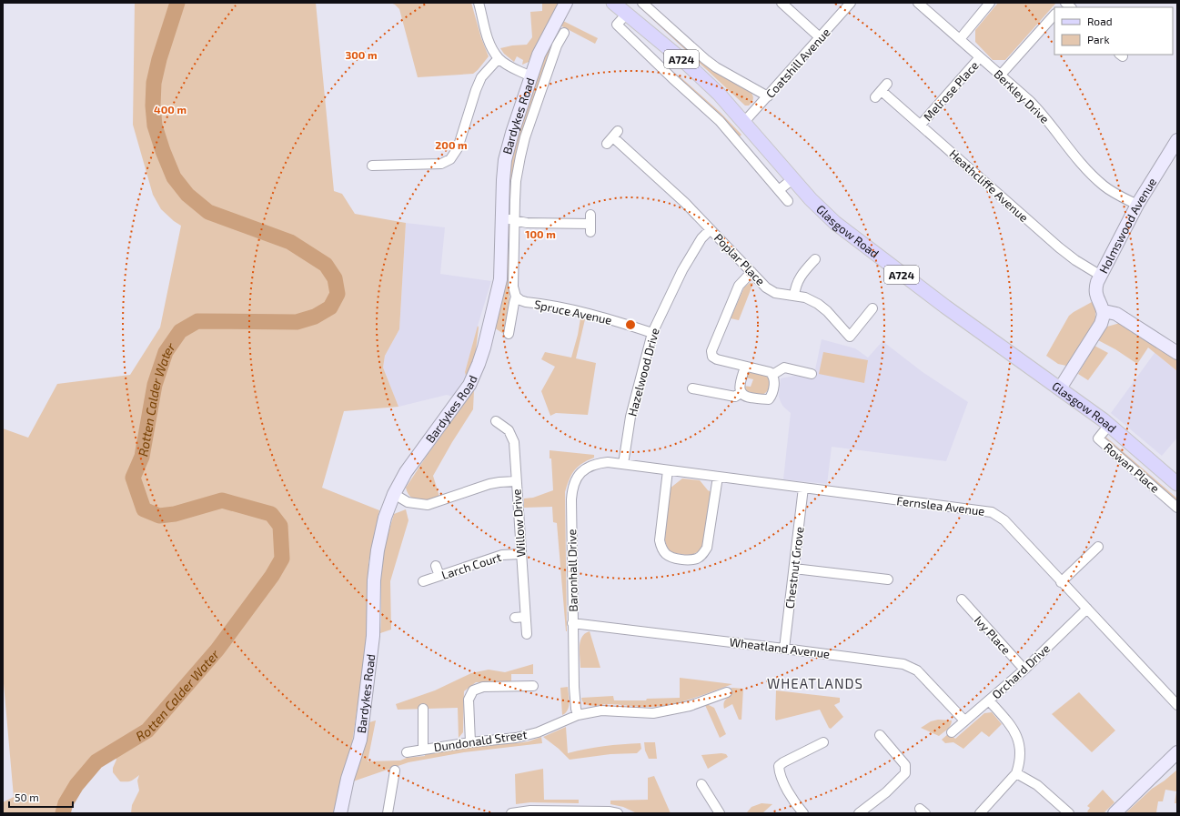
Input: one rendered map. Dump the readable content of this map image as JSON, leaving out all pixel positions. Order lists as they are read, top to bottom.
{
  "streets": {
    "main road": [
      "A724",
      "Bardykes Road",
      "Holmswood Avenue",
      "Glasgow Road"
    ],
    "street": [
      "Coatshill Avenue",
      "Melrose Place",
      "Berkley Drive",
      "Heathcliffe Avenue",
      "Poplar Place",
      "Spruce Avenue",
      "Hazelwood Drive",
      "Rowan Place",
      "Fernslea Avenue",
      "Willow Drive",
      "Larch Court",
      "Chestnut Grove",
      "Baronhall Drive",
      "Ivy Place",
      "Wheatland Avenue",
      "Orchard Drive",
      "Dundonald Street"
    ]
  },
  "crossings": [
    ["Coatshill Avenue", "Glasgow Road"],
    ["Melrose Place", "Berkley Drive"],
    ["Melrose Place", "Heathcliffe Avenue"],
    ["Berkley Drive", "Holmswood Avenue"],
    ["Heathcliffe Avenue", "Holmswood Avenue"],
    ["Glasgow Road", "Rowan Place"],
    ["Poplar Place", "Hazelwood Drive"],
    ["Spruce Avenue", "Hazelwood Drive"],
    ["Hazelwood Drive", "Fernslea Avenue"],
    ["Hazelwood Drive", "Baronhall Drive"],
    ["Fernslea Avenue", "Chestnut Grove"],
    ["Fernslea Avenue", "Baronhall Drive"],
    ["Fernslea Avenue", "Orchard Drive"],
    ["Willow Drive", "Larch Court"],
    ["Chestnut Grove", "Wheatland Avenue"],
    ["Baronhall Drive", "Wheatland Avenue"],
    ["Baronhall Drive", "Dundonald Street"],
    ["Ivy Place", "Orchard Drive"],
    ["Wheatland Avenue", "Orchard Drive"]
  ],
  "districts": ["WHEATLANDS"],
  "water": ["Rotten Calder Water"],
  "legend": ["Road", "Park"],
  "scale_bar": "50 m",
  "rings": [
    "300 m",
    "400 m",
    "200 m",
    "100 m"
  ]
}
